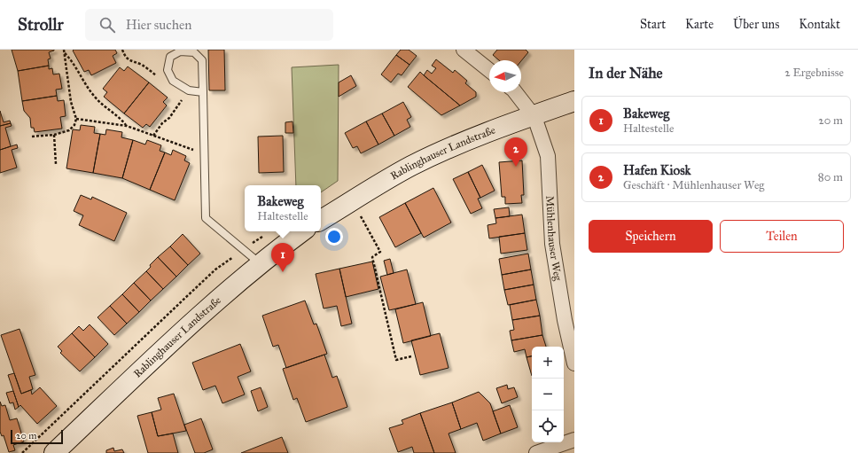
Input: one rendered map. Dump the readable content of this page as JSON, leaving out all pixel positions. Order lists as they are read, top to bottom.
{
  "streets": {
    "street": ["Rablinghauser Landstraße", "Mühlenhauser Weg"]
  },
  "crossings": [
    ["Rablinghauser Landstraße", "Mühlenhauser Weg"]
  ],
  "scale_bar": "20 m",
  "north": "left",
  "page": {
    "header": "Strollr",
    "search": "Hier suchen",
    "nav": [
      "Start",
      "Karte",
      "Über uns",
      "Kontakt"
    ],
    "heading": ["In der Nähe", "2 Ergebnisse"],
    "list": [
      {
        "mark": "1",
        "name": "Bakeweg",
        "note": "Haltestelle",
        "value": "20 m"
      },
      {
        "mark": "2",
        "name": "Hafen Kiosk",
        "note": "Geschäft · Mühlenhauser Weg",
        "value": "80 m"
      }
    ],
    "pins": ["2", "1"],
    "popup": ["Bakeweg", "Haltestelle"],
    "buttons": ["Speichern", "Teilen"],
    "map_buttons": ["+", "−"],
    "scale": "20 m"
  }
}
